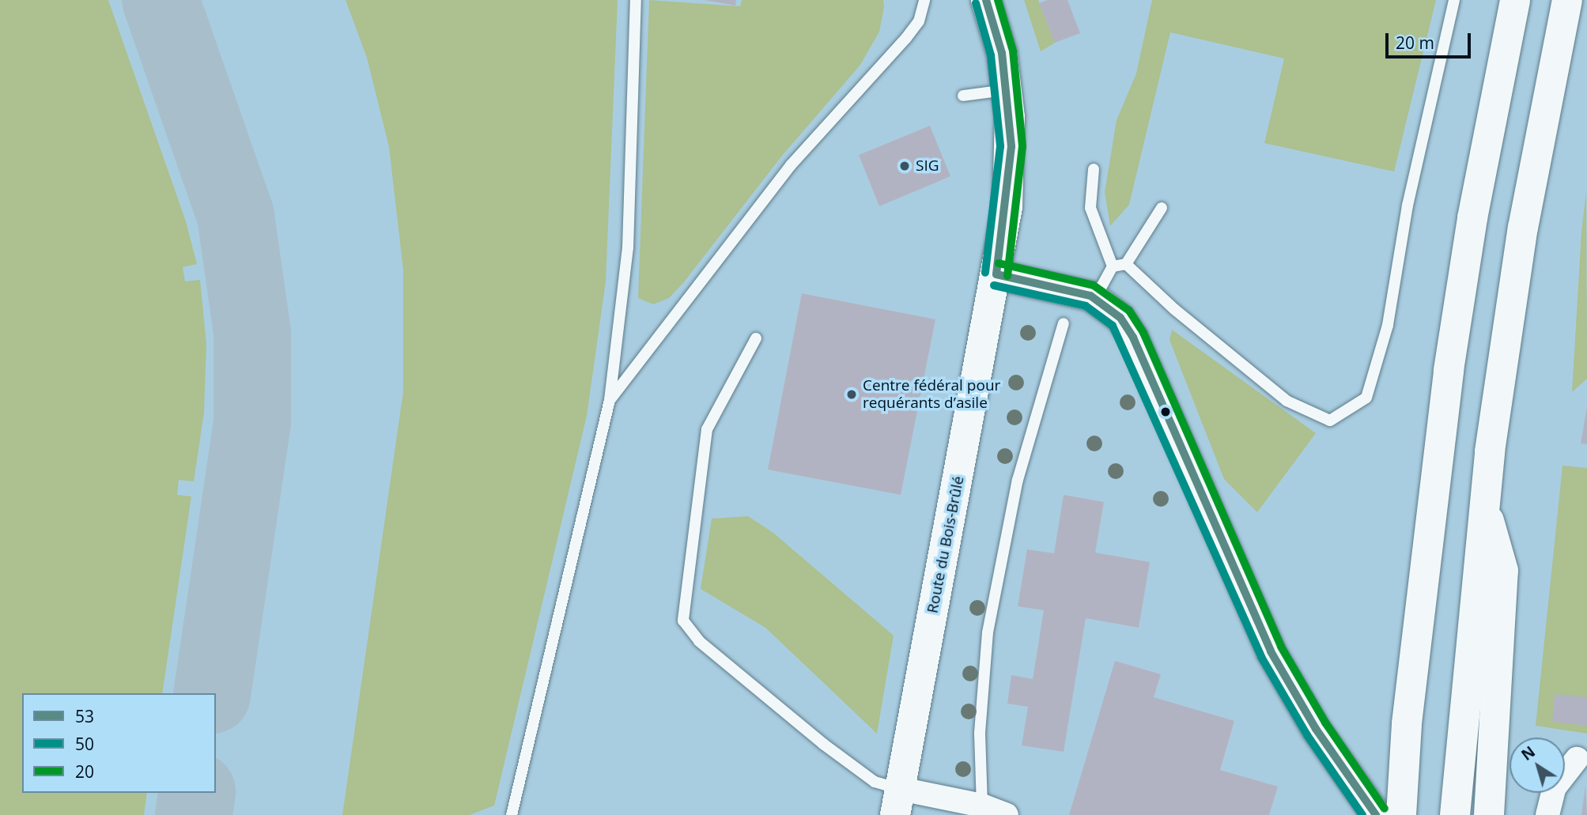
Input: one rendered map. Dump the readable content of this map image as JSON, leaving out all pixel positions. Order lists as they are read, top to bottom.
{
  "streets": {
    "main road": ["Route du Bois-Brûlé"]
  },
  "places": ["SIG", "Centre fédéral pour requérants d’asile"],
  "lines": ["transit line 53", "transit line 20", "transit line 50"],
  "legend": ["53", "50", "20"],
  "scale_bar": "20 m",
  "north": "top left"
}
